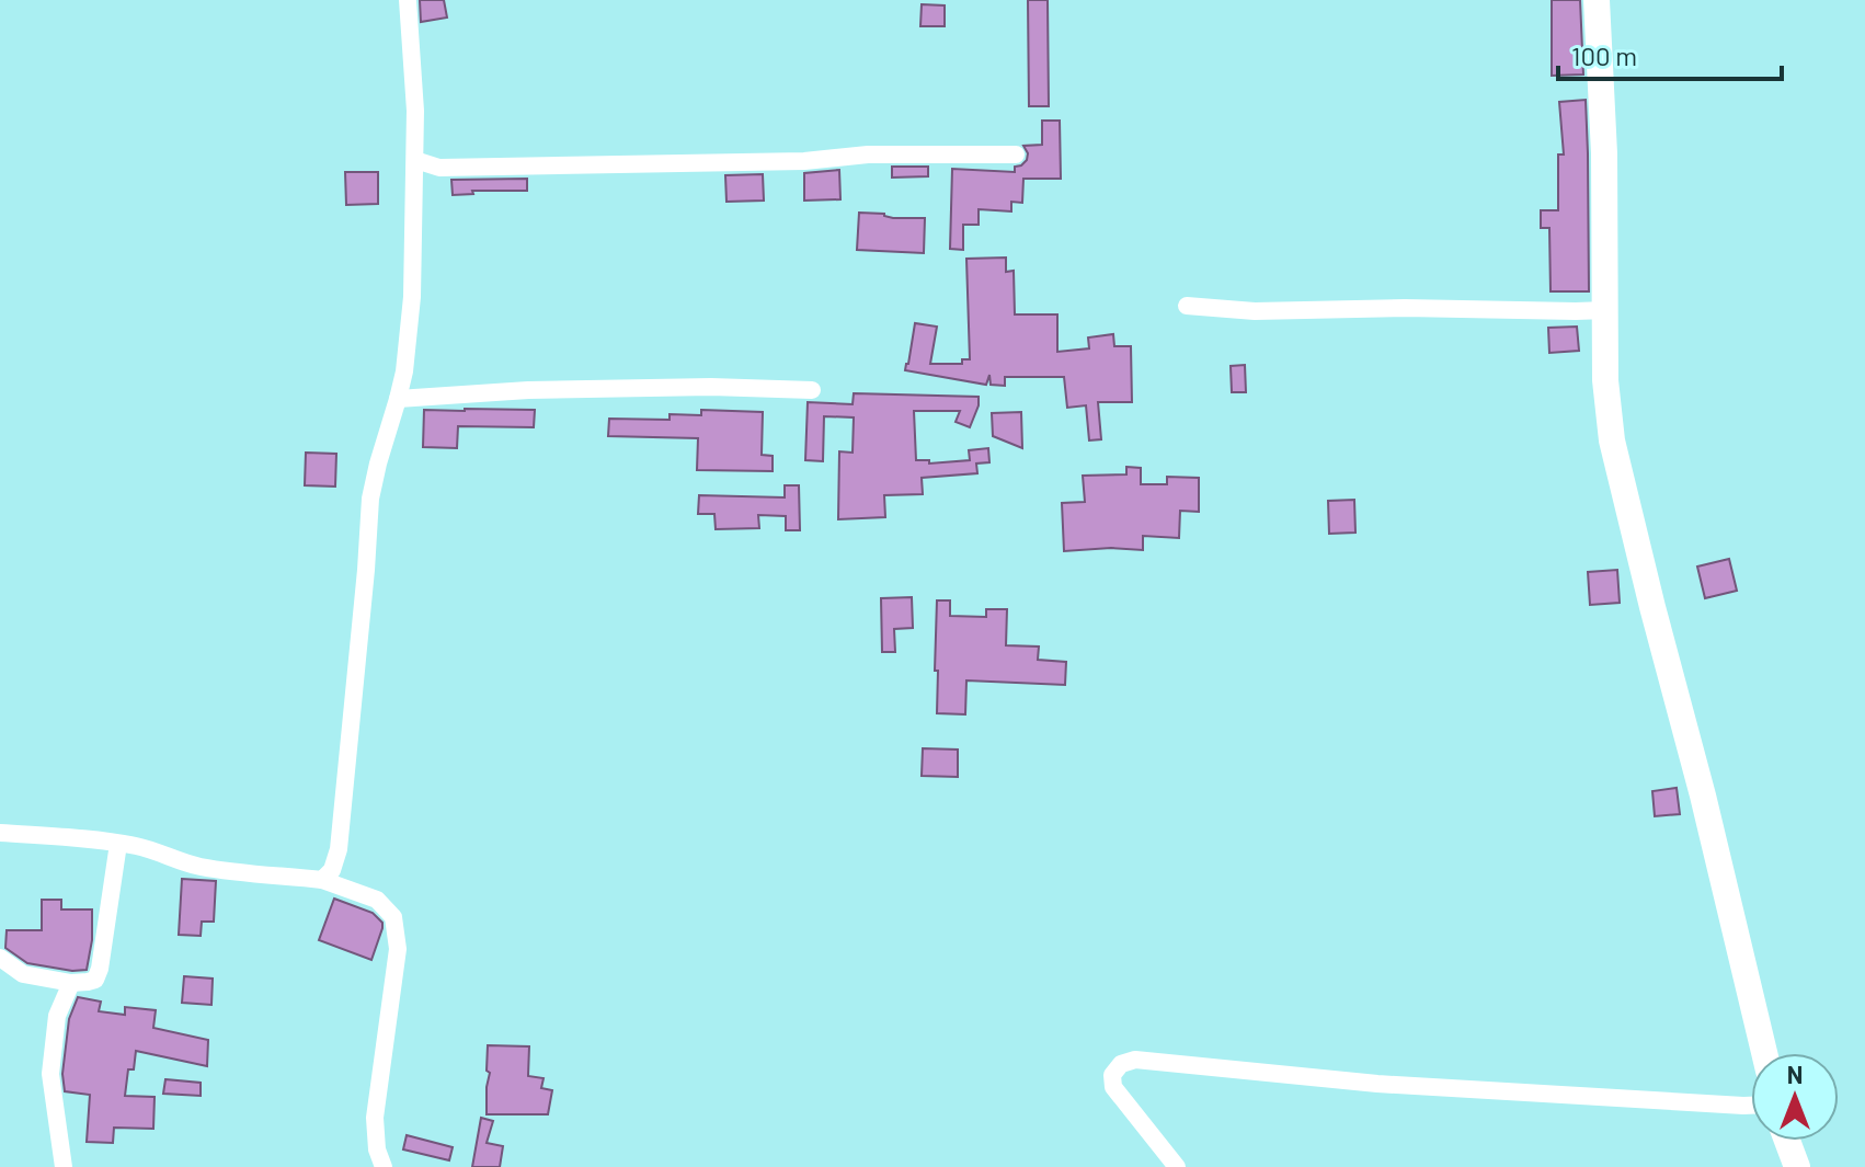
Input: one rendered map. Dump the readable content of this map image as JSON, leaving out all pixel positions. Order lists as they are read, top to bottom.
{
  "scale_bar": "100 m",
  "north": "top"
}
